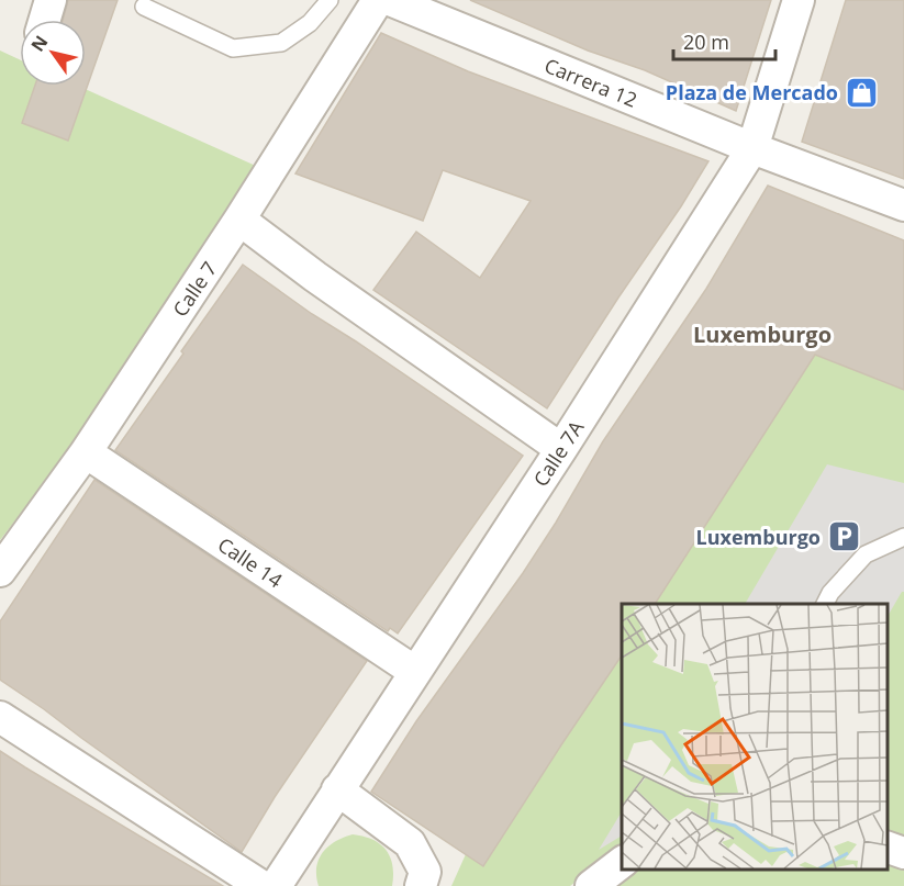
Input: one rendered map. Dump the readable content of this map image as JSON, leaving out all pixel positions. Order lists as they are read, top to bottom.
{
  "streets": {
    "street": [
      "Carrera 12",
      "Calle 7",
      "Calle 7A",
      "Calle 14"
    ]
  },
  "crossings": [
    ["Carrera 12", "Calle 7A"],
    ["Calle 7", "Calle 14"],
    ["Calle 7A", "Calle 14"]
  ],
  "districts": ["Luxemburgo"],
  "places": {
    "shop": ["Plaza de Mercado"],
    "parking": ["Luxemburgo"]
  },
  "scale_bar": "20 m",
  "north": "top left"
}
